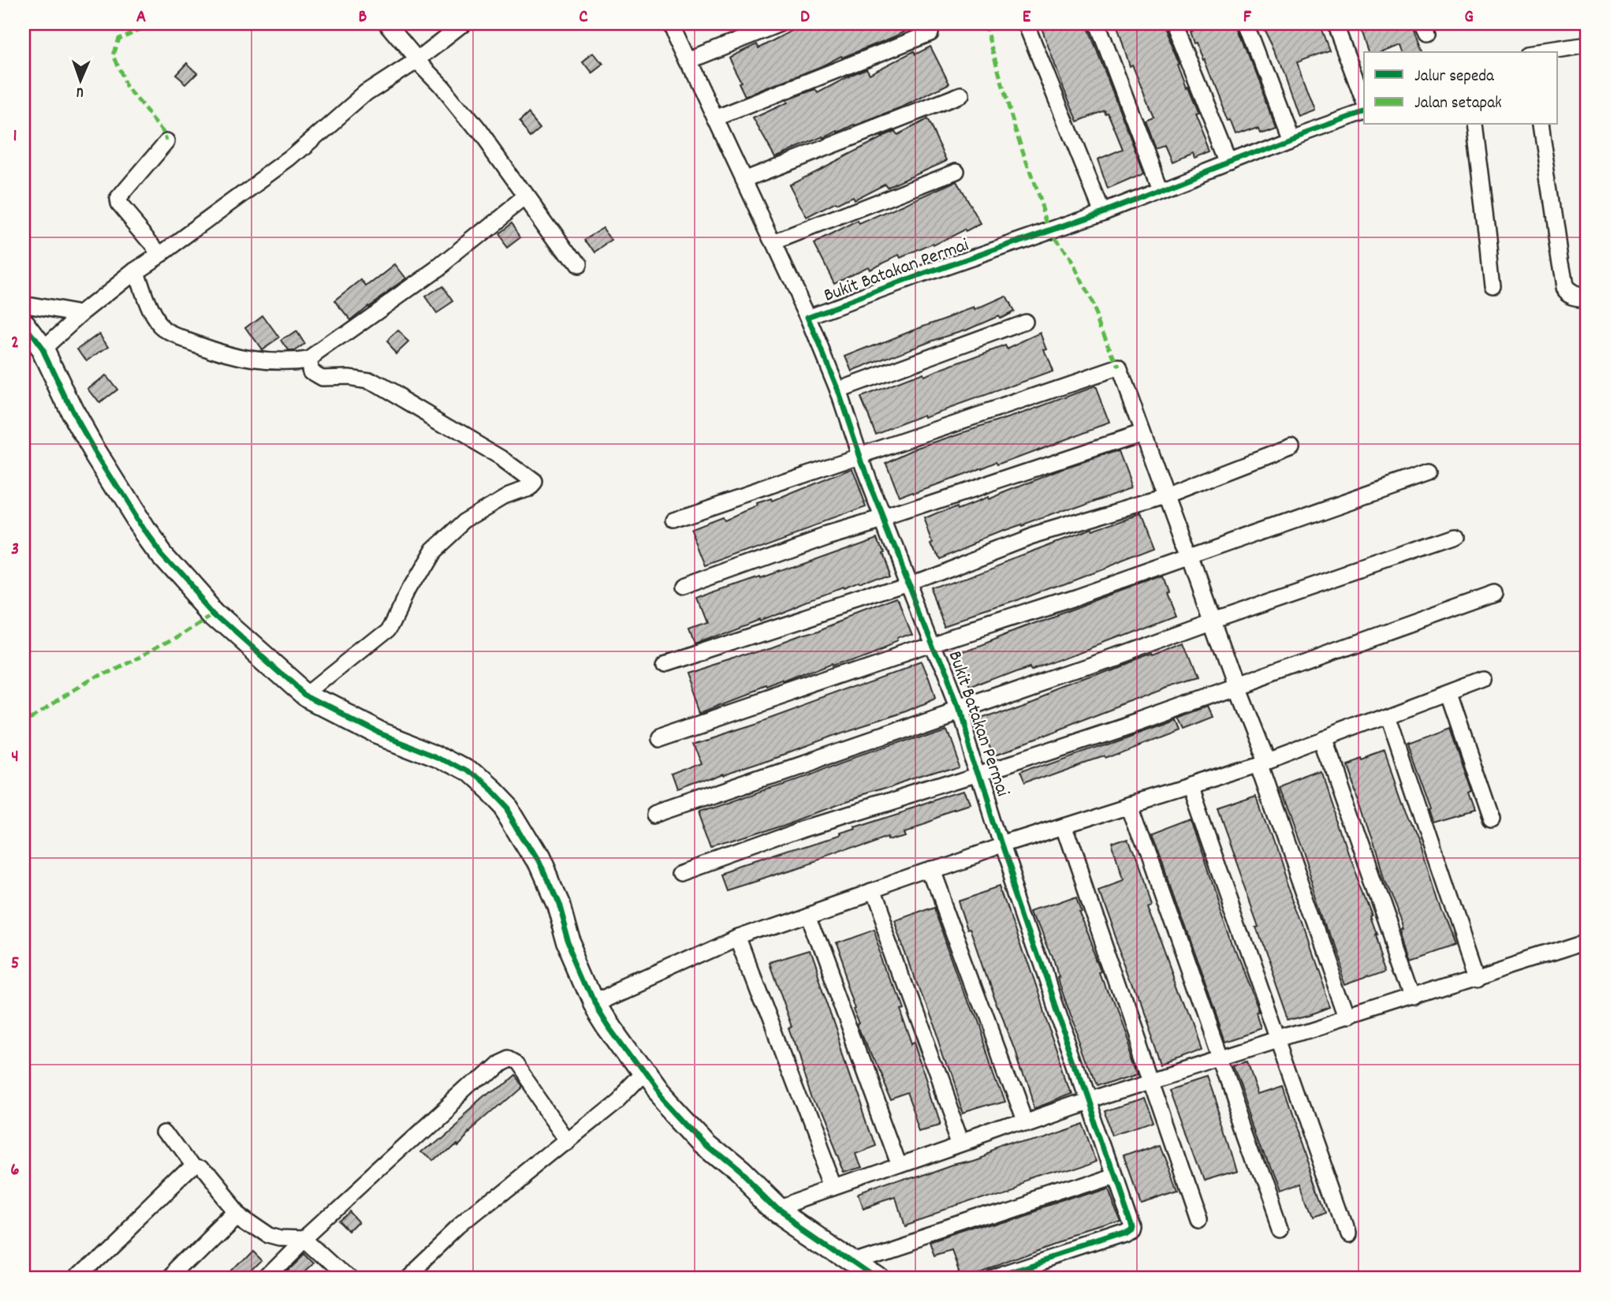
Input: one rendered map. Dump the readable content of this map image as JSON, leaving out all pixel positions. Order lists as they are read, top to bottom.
{
  "streets": {
    "street": ["Bukit Batakan Permai"]
  },
  "legend": ["Jalur sepeda", "Jalan setapak"],
  "north": "bottom",
  "grid": {
    "columns": [
      "A",
      "B",
      "C",
      "D",
      "E",
      "F",
      "G"
    ],
    "rows": [
      "1",
      "2",
      "3",
      "4",
      "5",
      "6"
    ]
  }
}
